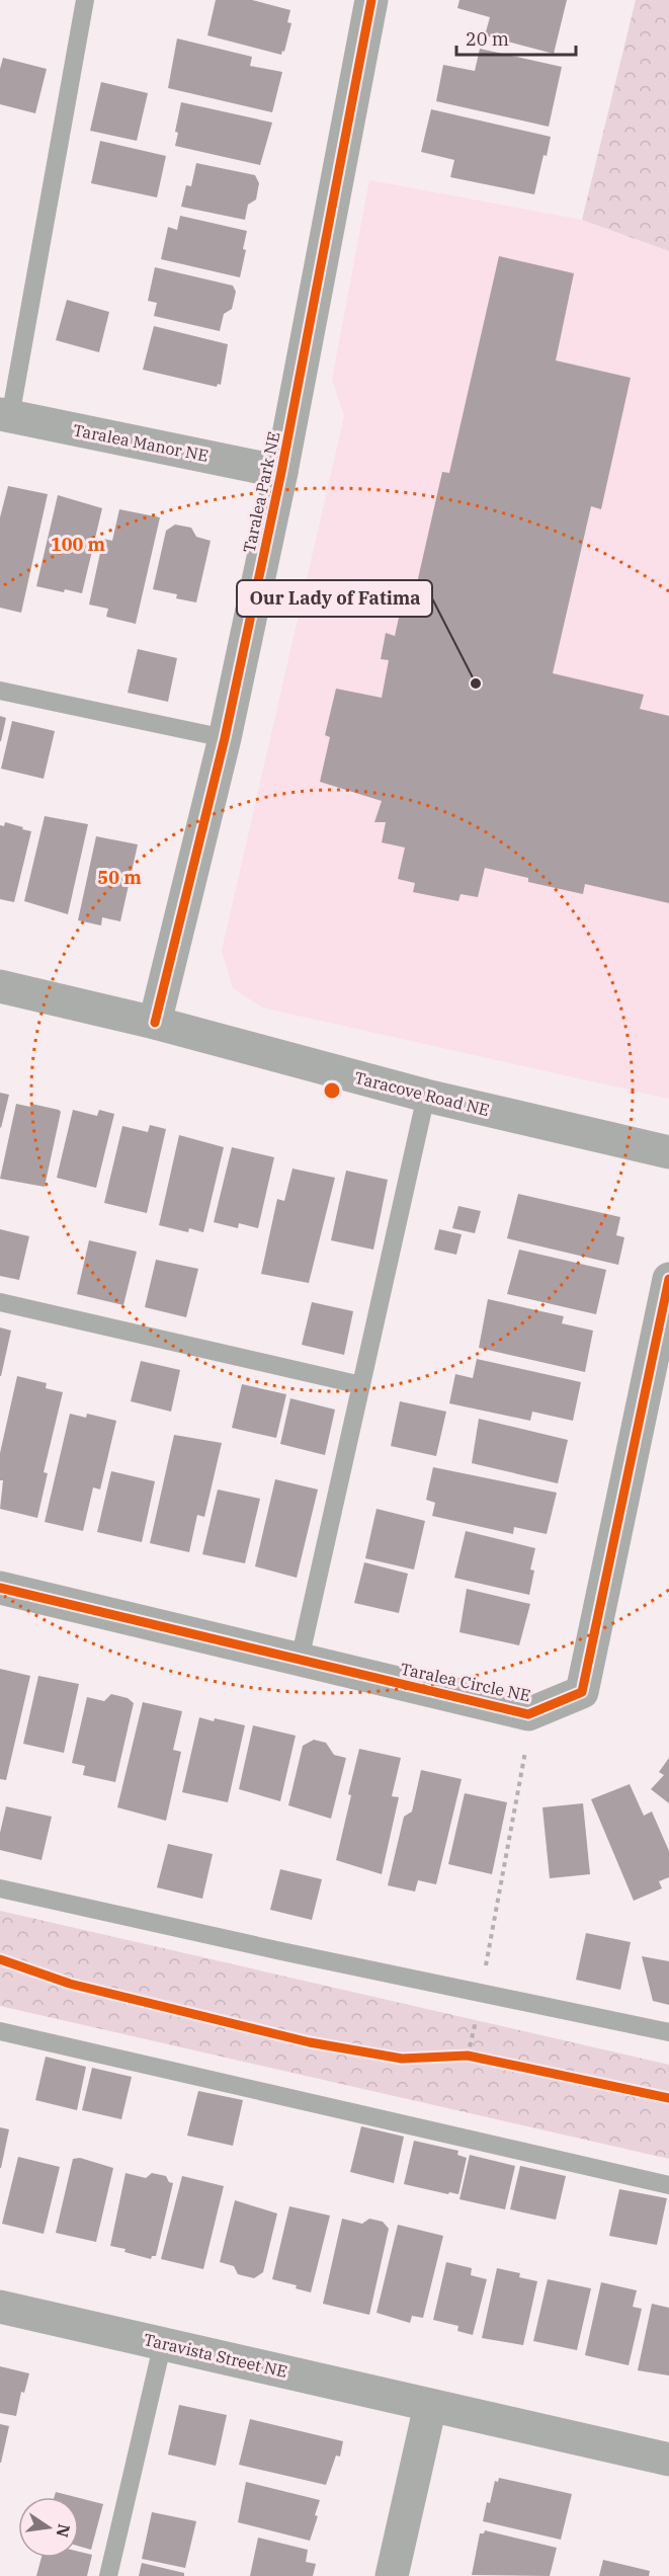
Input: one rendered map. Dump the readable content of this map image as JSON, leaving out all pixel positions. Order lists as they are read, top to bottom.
{
  "streets": {
    "street": [
      "Taralea Manor NE",
      "Taralea Park NE",
      "Taracove Road NE",
      "Taralea Circle NE",
      "Taravista Street NE"
    ]
  },
  "crossings": [
    ["Taralea Manor NE", "Taralea Park NE"],
    ["Taralea Park NE", "Taracove Road NE"]
  ],
  "places": ["Our Lady of Fatima"],
  "scale_bar": "20 m",
  "north": "right",
  "rings": ["100 m", "50 m"]
}
